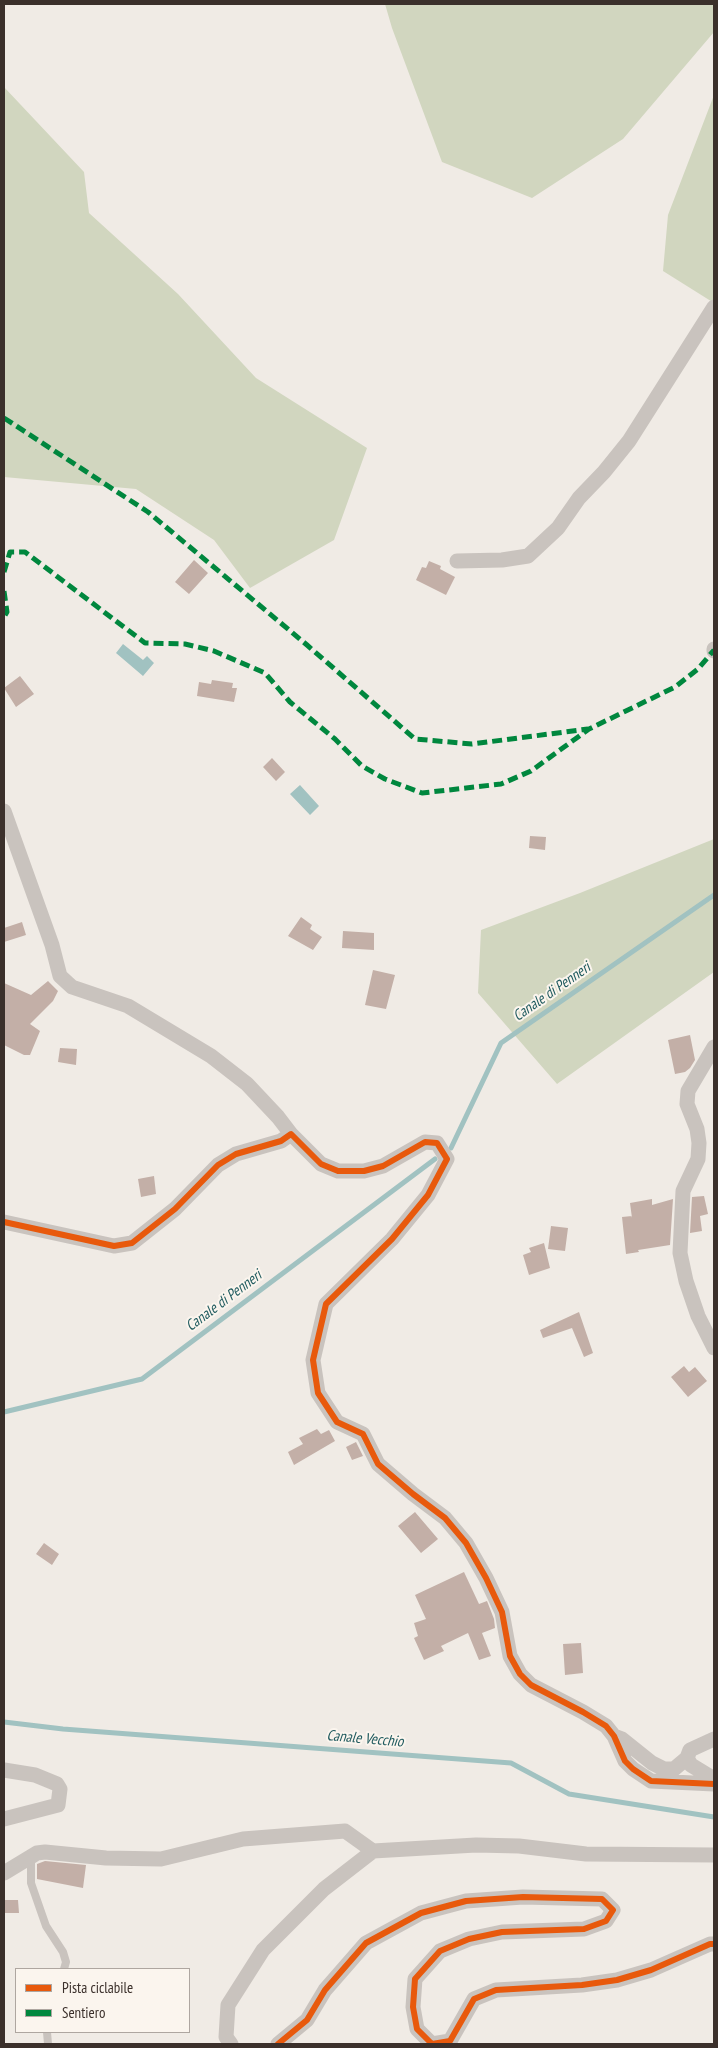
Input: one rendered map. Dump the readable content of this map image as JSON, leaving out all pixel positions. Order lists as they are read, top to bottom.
{
  "water": ["Canale di Penneri", "Canale Vecchio"],
  "legend": ["Pista ciclabile", "Sentiero"]
}
